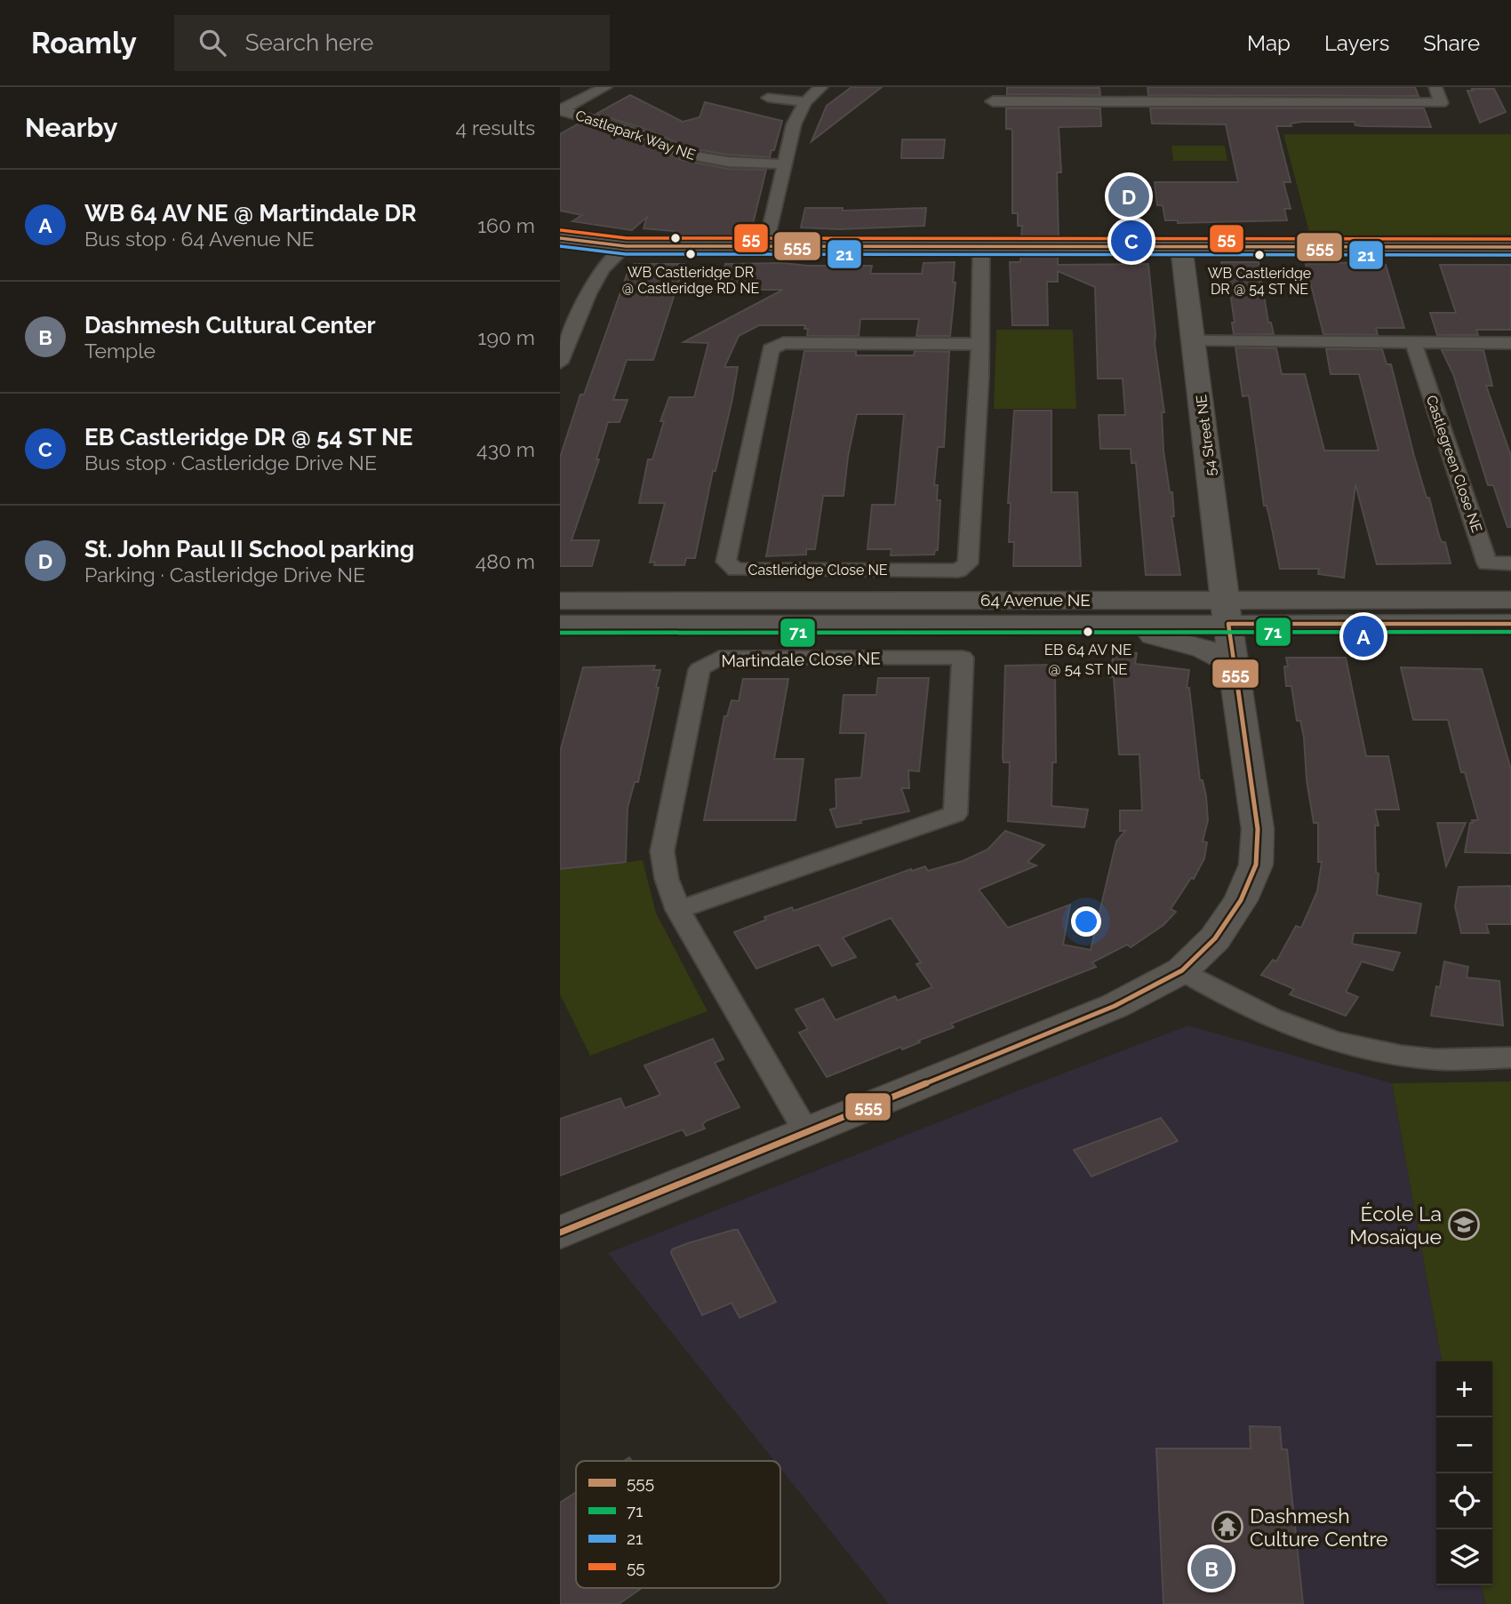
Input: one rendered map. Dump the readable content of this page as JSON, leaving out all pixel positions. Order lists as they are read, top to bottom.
{
  "streets": {
    "street": [
      "Castlepark Way NE",
      "54 Street NE",
      "Castlegreen Close NE",
      "Castleridge Close NE",
      "64 Avenue NE",
      "Martindale Close NE"
    ]
  },
  "crossings": [
    ["54 Street NE", "64 Avenue NE"],
    ["54 Street NE", "Martindale Close NE"]
  ],
  "places": {
    "other": ["WB Castleridge DR @ Castleridge RD NE", "WB Castleridge DR @ 54 ST NE", "EB 64 AV NE @ 54 ST NE"],
    "school or university": ["École La Mosaïque"],
    "temple": ["Dashmesh Culture Centre"]
  },
  "lines": [
    "transit line 55",
    "transit line 555",
    "transit line 21",
    "transit line 71"
  ],
  "legend": [
    "555",
    "71",
    "21",
    "55"
  ],
  "page": {
    "header": "Roamly",
    "search": "Search here",
    "nav": ["Map", "Layers", "Share"],
    "heading": ["Nearby", "4 results"],
    "list": [
      {
        "mark": "A",
        "name": "WB 64 AV NE @ Martindale DR",
        "note": "Bus stop · 64 Avenue NE",
        "value": "160 m"
      },
      {
        "mark": "B",
        "name": "Dashmesh Cultural Center",
        "note": "Temple",
        "value": "190 m"
      },
      {
        "mark": "C",
        "name": "EB Castleridge DR @ 54 ST NE",
        "note": "Bus stop · Castleridge Drive NE",
        "value": "430 m"
      },
      {
        "mark": "D",
        "name": "St. John Paul II School parking",
        "note": "Parking · Castleridge Drive NE",
        "value": "480 m"
      }
    ],
    "pins": [
      "D",
      "C",
      "A",
      "B"
    ],
    "map_buttons": ["+", "−"]
  }
}
